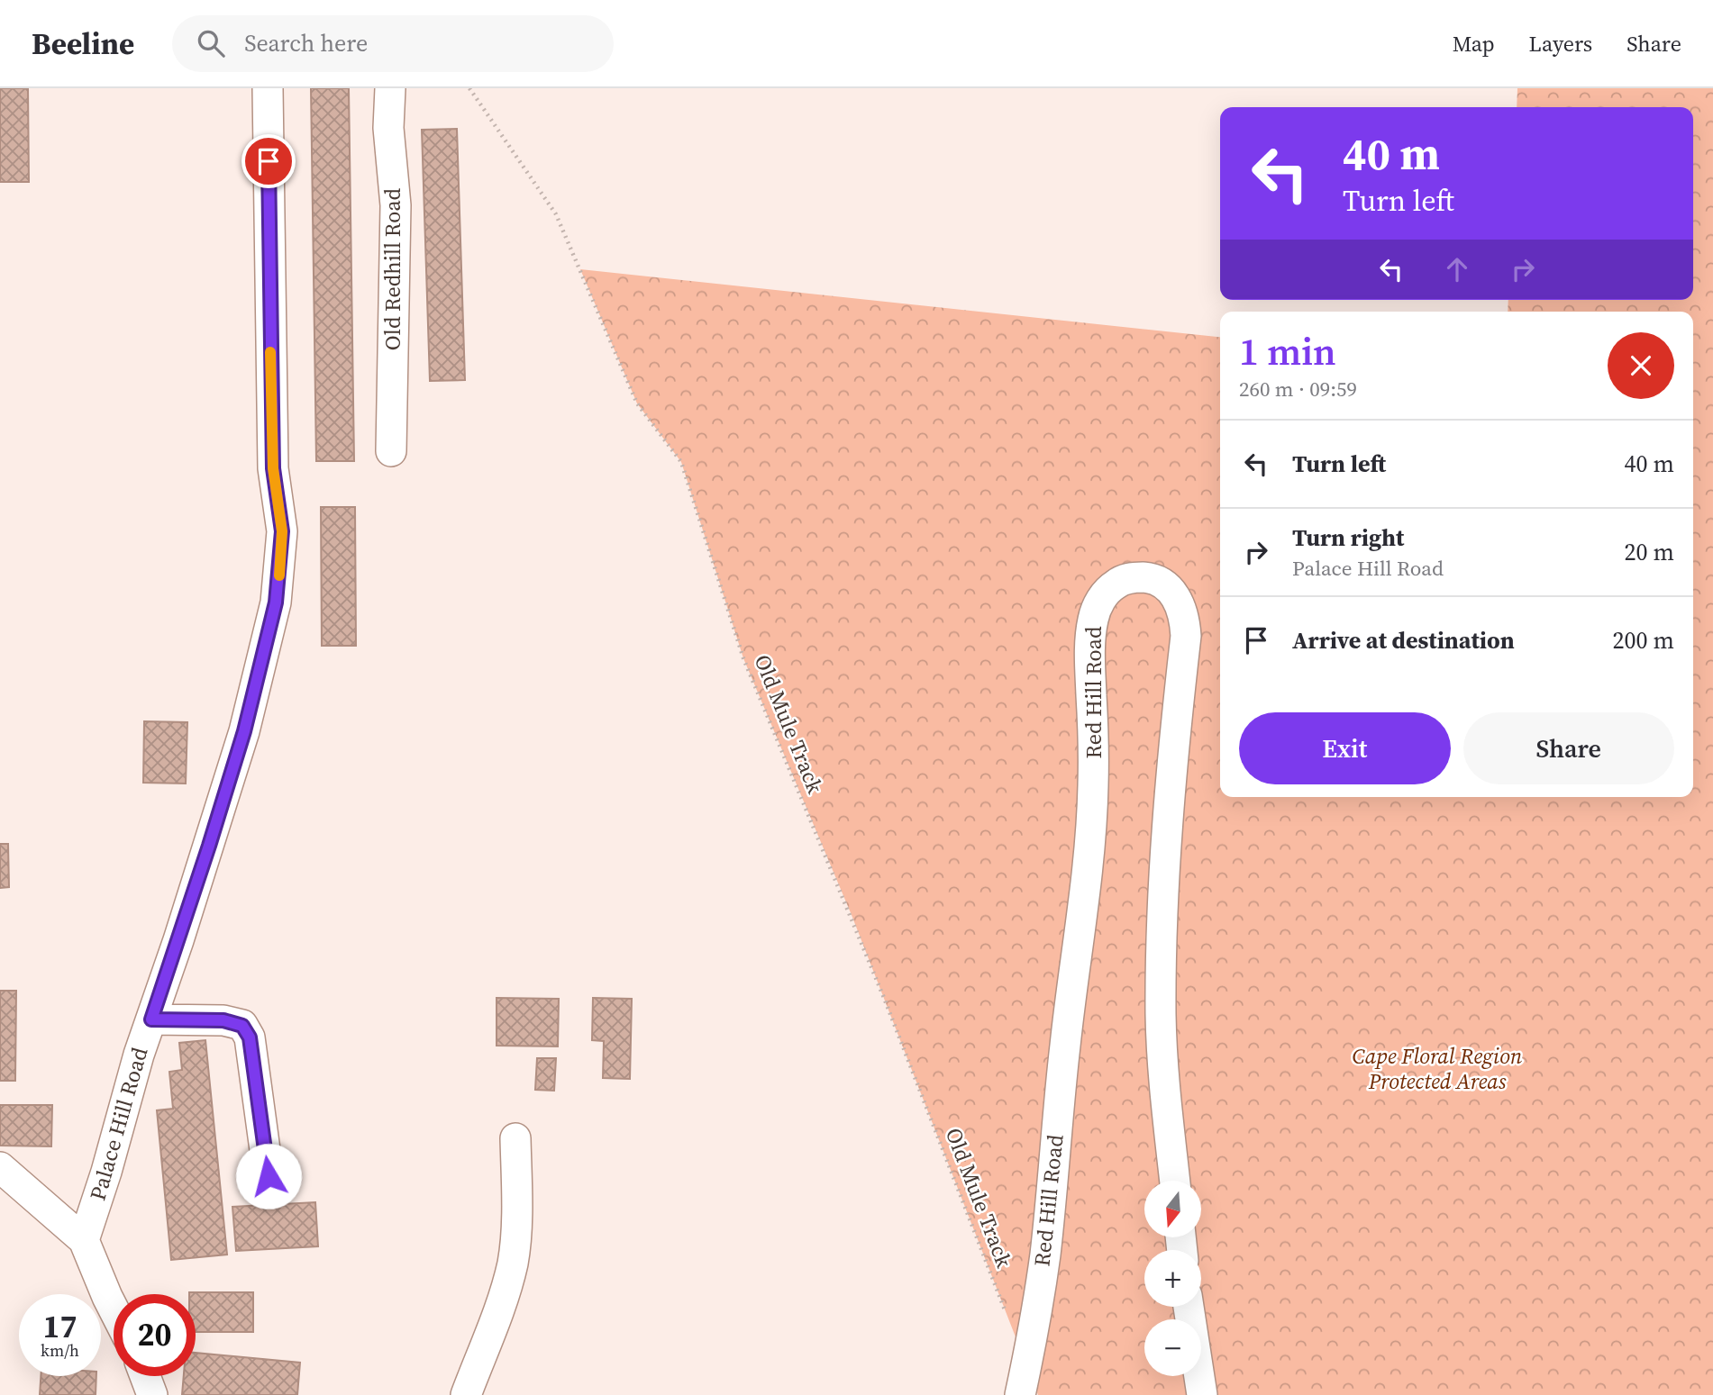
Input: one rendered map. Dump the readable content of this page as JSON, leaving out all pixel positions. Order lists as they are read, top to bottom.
{
  "streets": {
    "street": ["Old Redhill Road", "Red Hill Road", "Palace Hill Road"],
    "path": ["Old Mule Track"]
  },
  "parks": ["Cape Floral Region Protected Areas"],
  "north": "bottom",
  "page": {
    "header": "Beeline",
    "search": "Search here",
    "nav": ["Map", "Layers", "Share"],
    "turn": ["40 m", "Turn left"],
    "heading": ["1 min", "260 m · 09:59"],
    "list": [
      {
        "name": "Turn left",
        "value": "40 m"
      },
      {
        "name": "Turn right",
        "note": "Palace Hill Road",
        "value": "20 m"
      },
      {
        "name": "Arrive at destination",
        "value": "200 m"
      }
    ],
    "buttons": ["Exit", "Share"],
    "map_buttons": ["+", "−"],
    "speed": "17 km/h",
    "limit": "20"
  }
}
